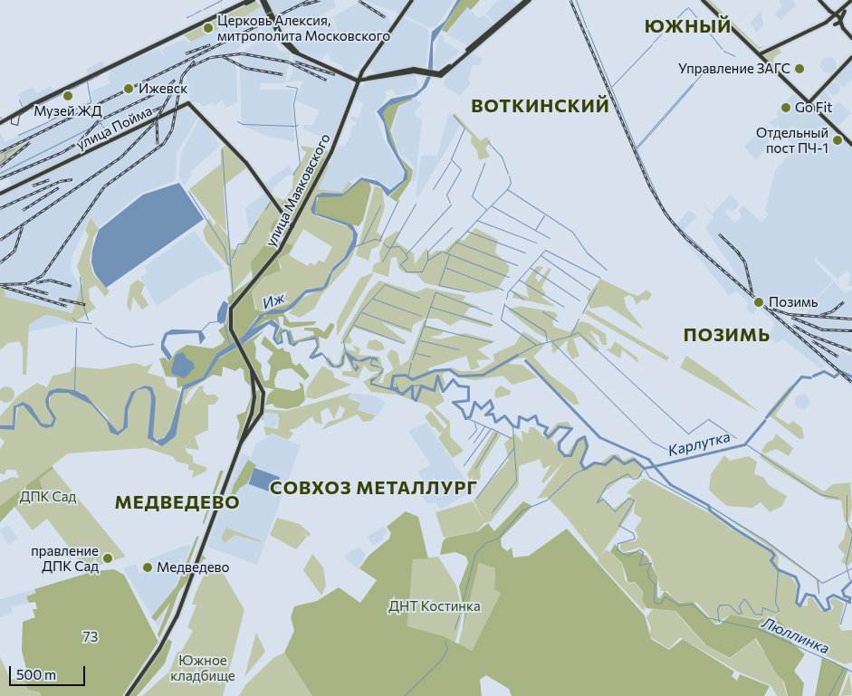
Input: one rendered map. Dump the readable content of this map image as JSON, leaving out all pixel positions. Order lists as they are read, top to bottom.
{
  "streets": {
    "main road": ["улица Пойма", "улица Маяковского"]
  },
  "crossings": [
    ["улица Пойма", "улица Маяковского"]
  ],
  "districts": [
    "ЮЖНЫЙ",
    "ВОТКИНСКИЙ",
    "ПОЗИМЬ",
    "СОВХОЗ МЕТАЛЛУРГ",
    "МЕДВЕДЕВО"
  ],
  "water": ["Иж", "Карлутка", "Люллинка"],
  "parks": [
    "ДПК Сад",
    "ДНТ Костинка",
    "73",
    "Южное кладбище"
  ],
  "places": [
    "Церковь Алексия, митрополита Московского",
    "Управление ЗАГС",
    "Ижевск",
    "Музей ЖД",
    "Go Fit",
    "Отдельный пост ПЧ-1",
    "Позимь",
    "правление ДПК Сад",
    "Медведево"
  ],
  "scale_bar": "500 m"
}
